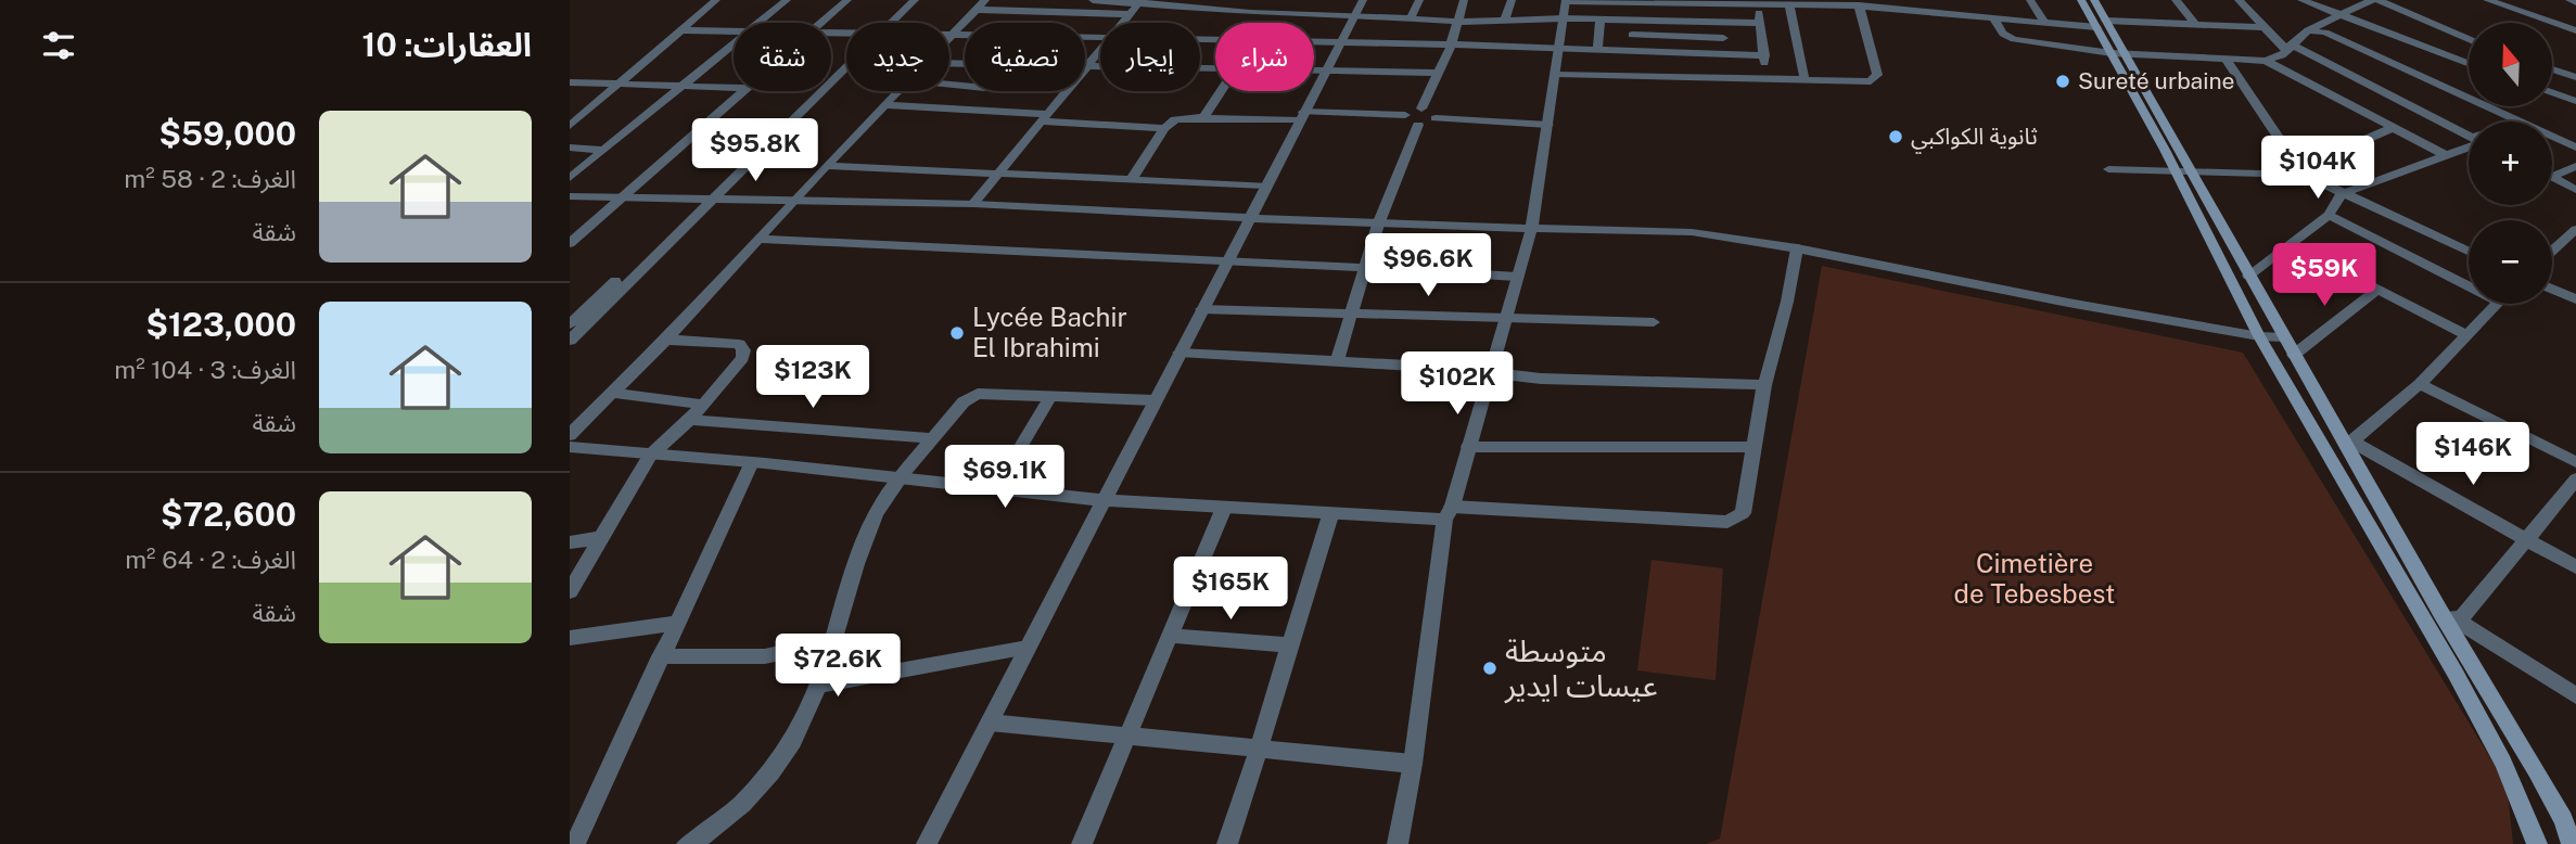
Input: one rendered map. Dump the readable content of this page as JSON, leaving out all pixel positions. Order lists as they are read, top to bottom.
{
  "parks": ["Cimetière de Tebesbest"],
  "places": [
    "Sureté urbaine",
    "ثانوية الكواكبي",
    "Lycée Bachir El Ibrahimi",
    "متوسطة عيسات ايدير"
  ],
  "north": "top",
  "page": {
    "heading": "العقارات: 10",
    "map_buttons": ["+", "−"],
    "chip": [
      "شراء",
      "إيجار",
      "تصفية",
      "جديد",
      "شقة"
    ],
    "list": [
      {
        "name": "$59,000",
        "note": "الغرف: 2 · 58 m² · شقة"
      },
      {
        "name": "$123,000",
        "note": "الغرف: 3 · 104 m² · شقة"
      },
      {
        "name": "$72,600",
        "note": "الغرف: 2 · 64 m² · شقة"
      }
    ],
    "price": [
      "$95.8K",
      "$104K",
      "$96.6K",
      "$59K",
      "$123K",
      "$102K",
      "$146K",
      "$69.1K",
      "$165K",
      "$72.6K"
    ]
  }
}
